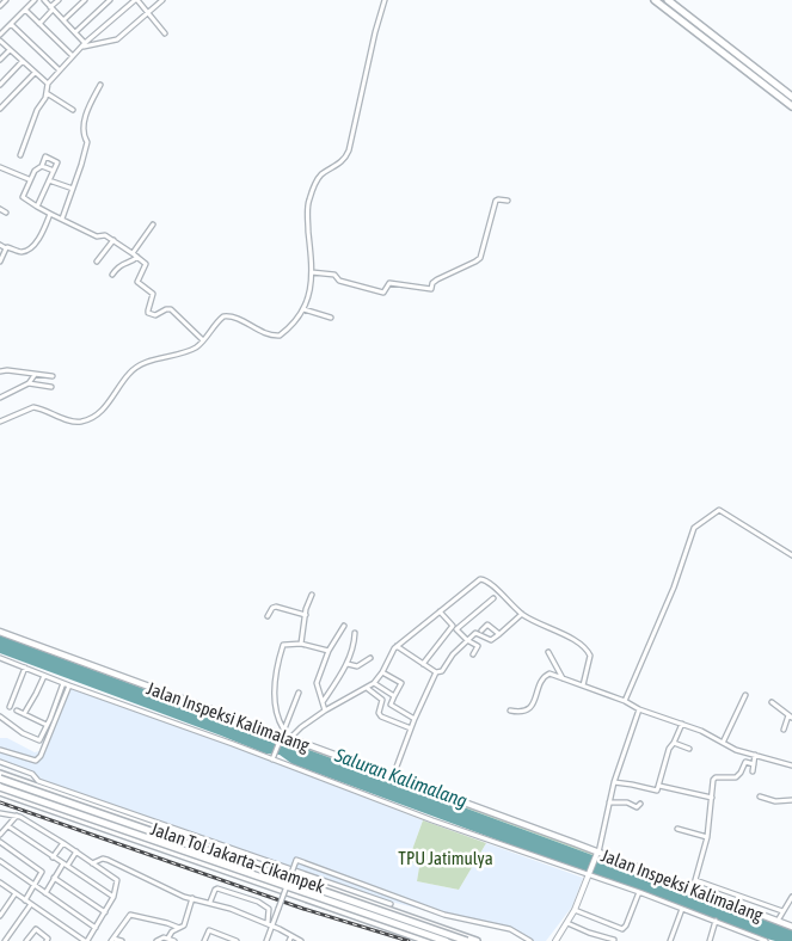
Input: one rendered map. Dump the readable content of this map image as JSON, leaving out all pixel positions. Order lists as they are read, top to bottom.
{
  "streets": {
    "highway": ["Jalan Tol Jakarta–Cikampek"],
    "main road": ["Jalan Inspeksi Kalimalang"]
  },
  "water": ["Saluran Kalimalang"],
  "parks": ["TPU Jatimulya"]
}
